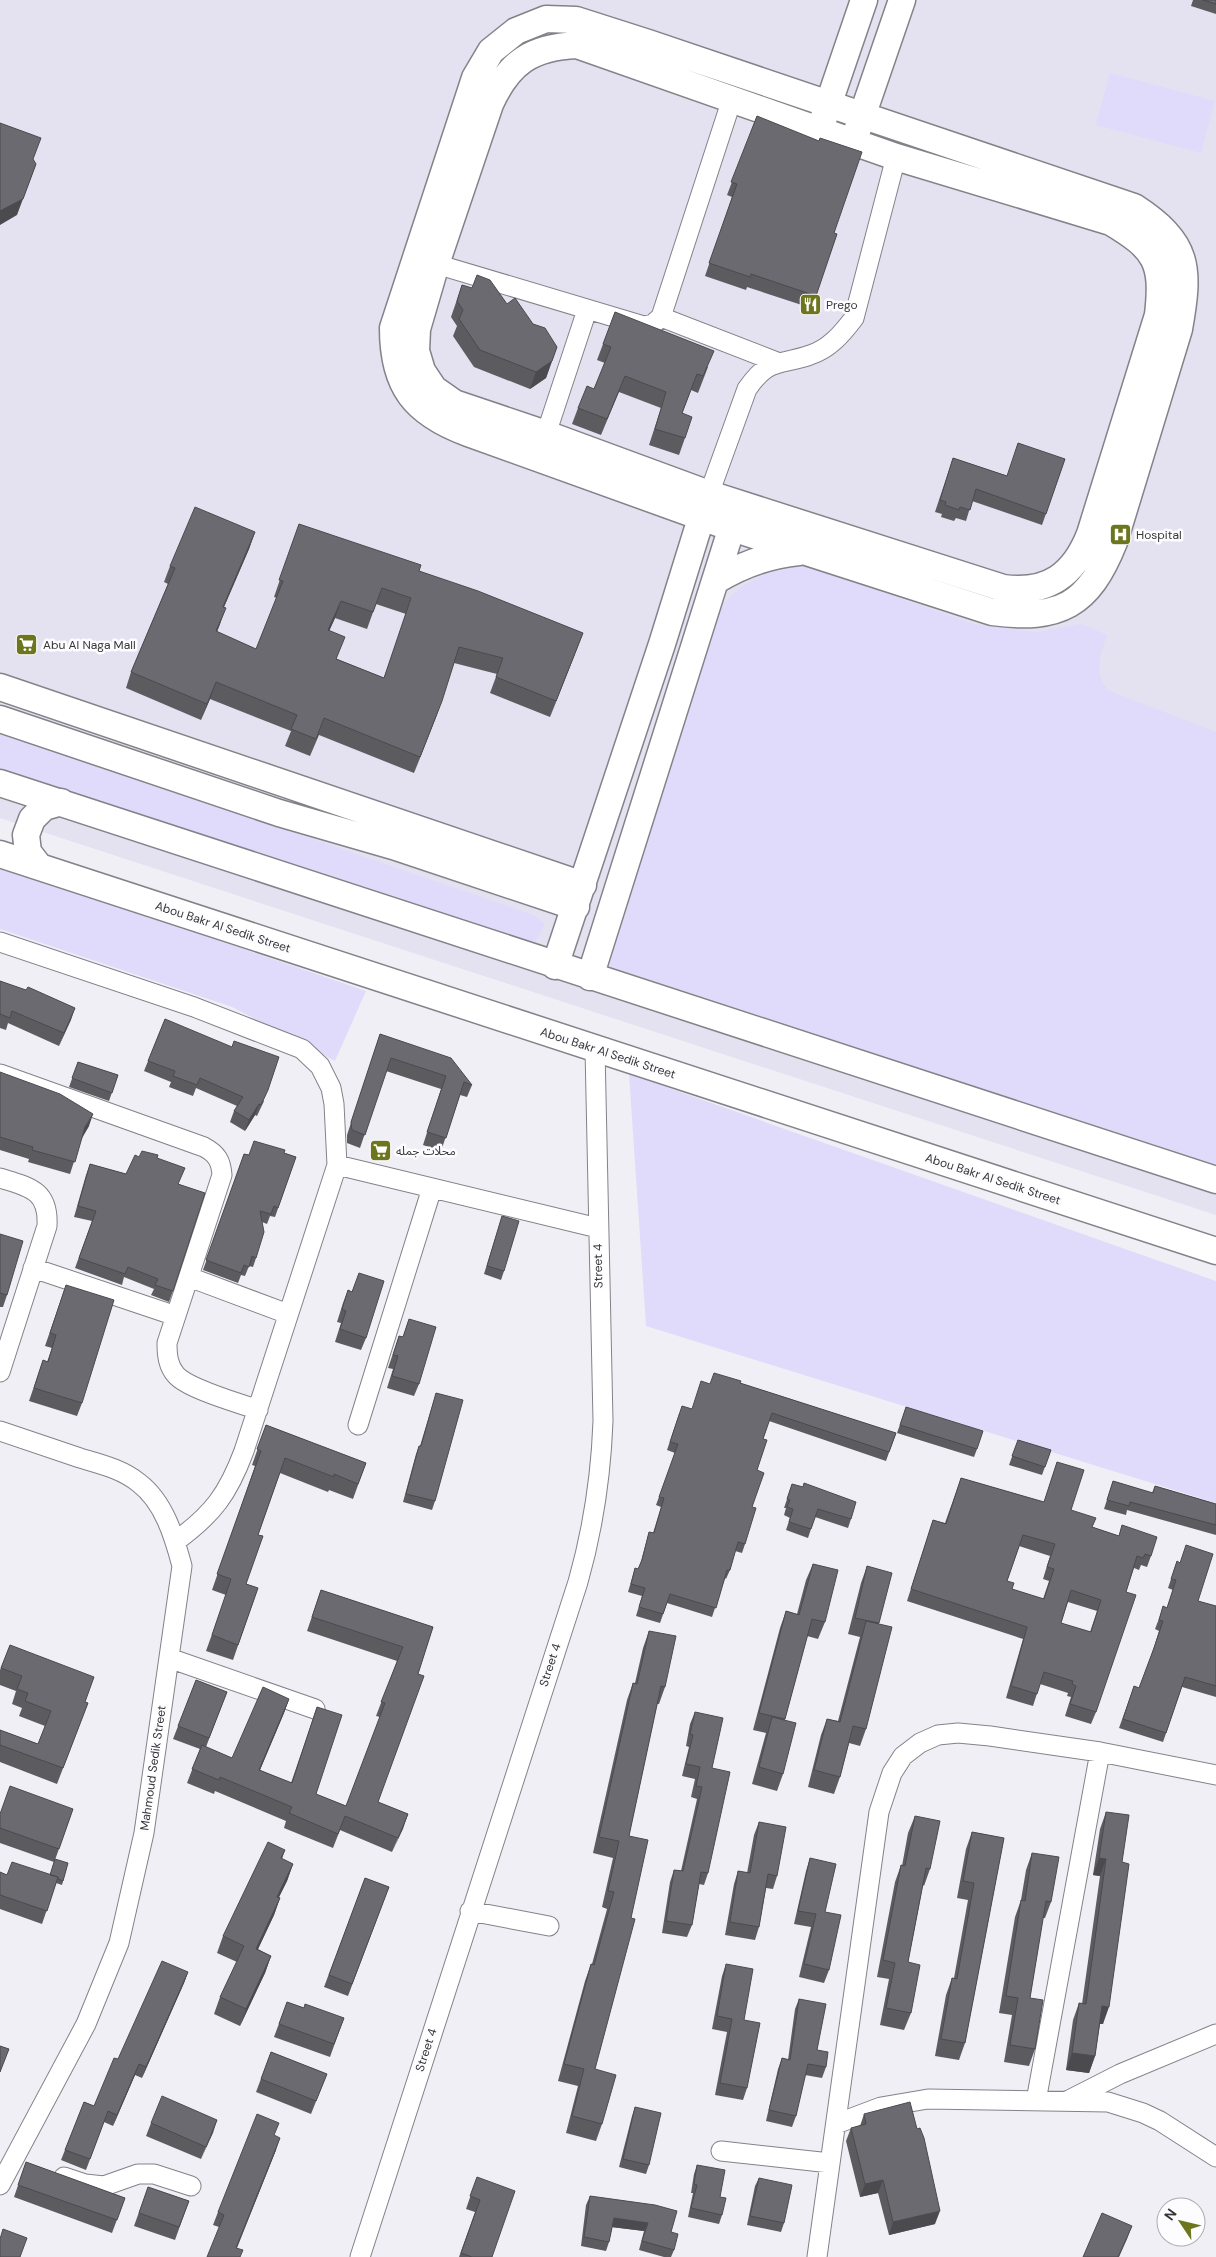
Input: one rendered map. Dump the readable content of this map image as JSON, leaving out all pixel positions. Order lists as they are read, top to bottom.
{
  "streets": {
    "street": ["Abou Bakr Al Sedik Street", "Street 4", "Mahmoud Sedik Street"]
  },
  "crossings": [
    ["Abou Bakr Al Sedik Street", "Street 4"]
  ],
  "places": {
    "restaurant": ["Prego"],
    "hospital": ["Hospital"],
    "supermarket": ["Abu Al Naga Mall", "محلات جمله"]
  },
  "north": "top left"
}
